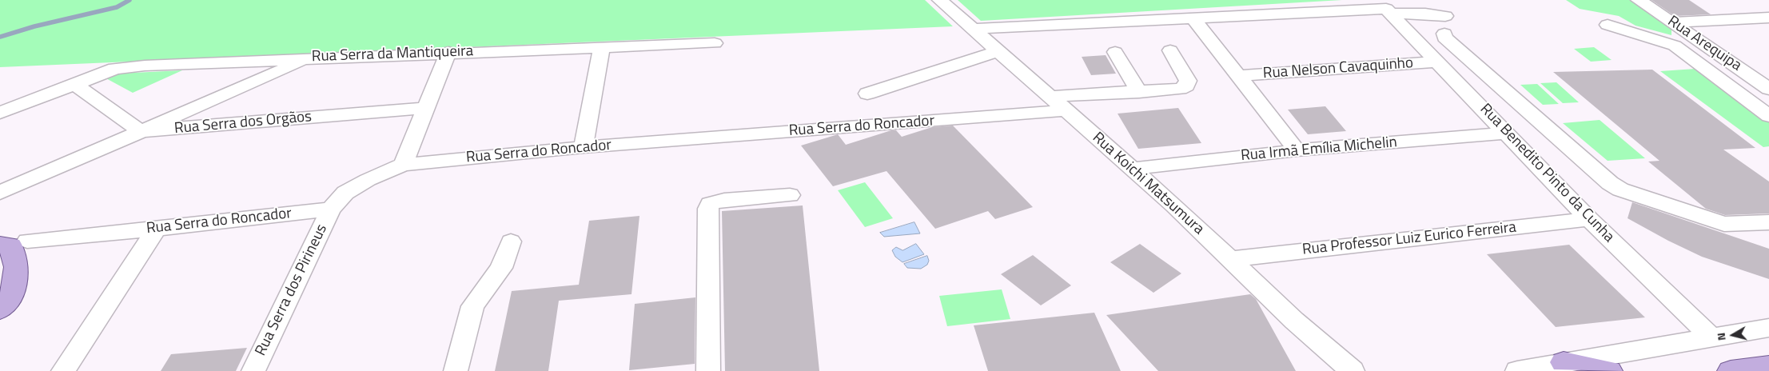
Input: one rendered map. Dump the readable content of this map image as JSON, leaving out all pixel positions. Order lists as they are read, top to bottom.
{
  "streets": {
    "street": [
      "Rua Arequipa",
      "Rua Serra da Mantiqueira",
      "Rua Nelson Cavaquinho",
      "Rua Serra dos Orgãos",
      "Rua Serra do Roncador",
      "Rua Irmã Emília Michelin",
      "Rua Benedito Pinto da Cunha",
      "Rua Koichi Matsumura",
      "Rua Professor Luiz Eurico Ferreira",
      "Rua Serra dos Pirineus"
    ]
  },
  "crossings": [
    ["Rua Nelson Cavaquinho", "Rua Benedito Pinto da Cunha"],
    ["Rua Serra do Roncador", "Rua Koichi Matsumura"],
    ["Rua Serra do Roncador", "Rua Serra dos Pirineus"],
    ["Rua Irmã Emília Michelin", "Rua Benedito Pinto da Cunha"],
    ["Rua Irmã Emília Michelin", "Rua Koichi Matsumura"],
    ["Rua Benedito Pinto da Cunha", "Rua Professor Luiz Eurico Ferreira"],
    ["Rua Koichi Matsumura", "Rua Professor Luiz Eurico Ferreira"]
  ],
  "north": "left"
}
